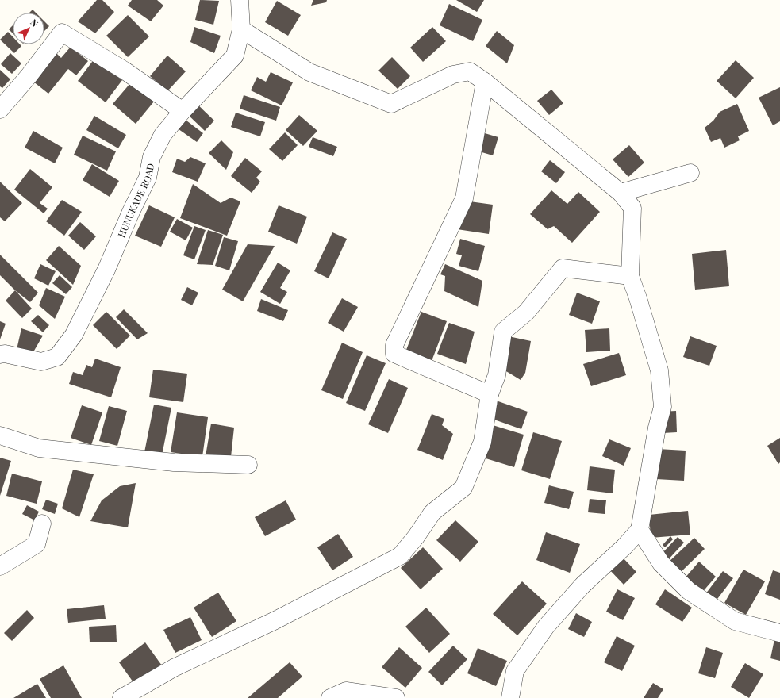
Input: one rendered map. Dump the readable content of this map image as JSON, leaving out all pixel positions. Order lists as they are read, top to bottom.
{
  "streets": {
    "street": ["HUNUKADE ROAD"]
  },
  "north": "top right"
}
